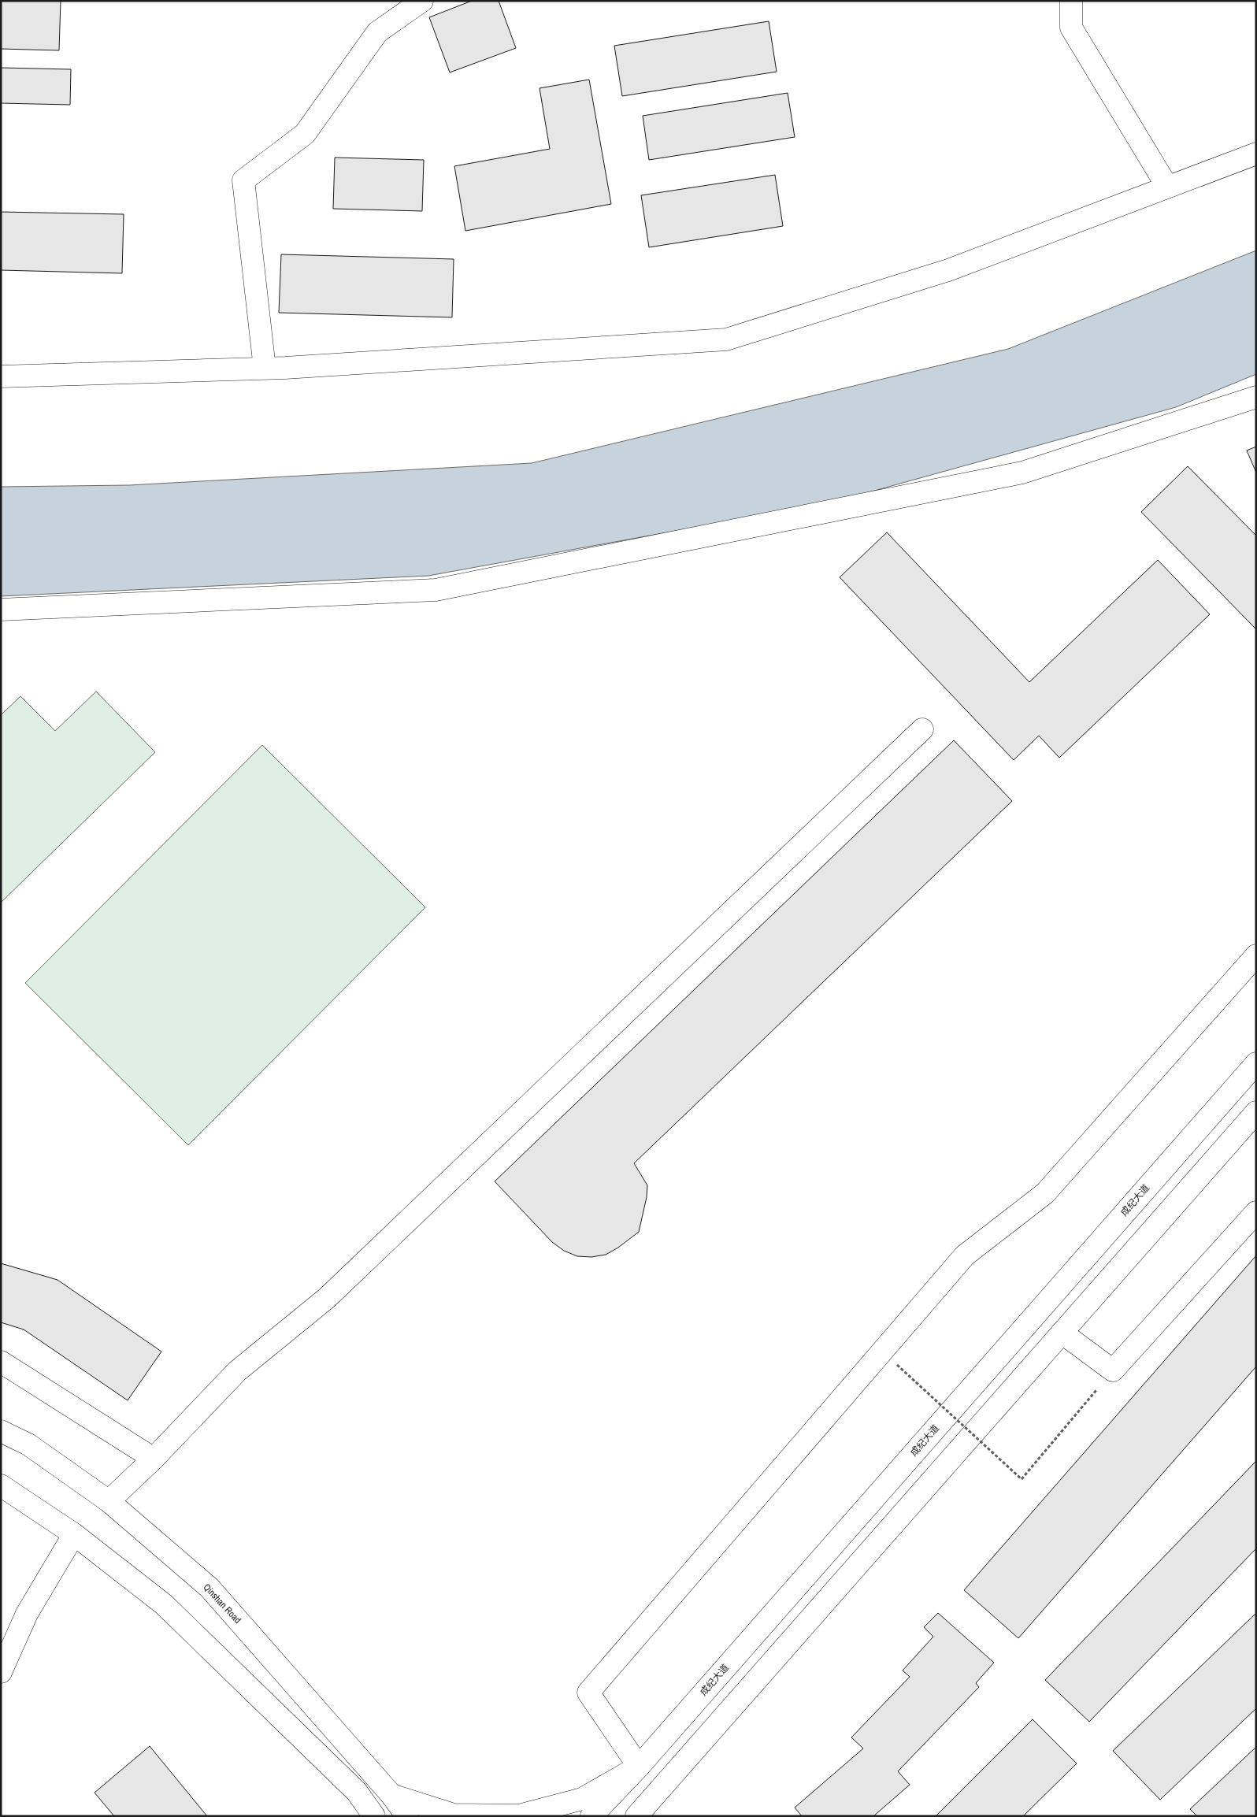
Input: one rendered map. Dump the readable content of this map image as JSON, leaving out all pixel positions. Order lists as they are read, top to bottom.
{
  "streets": {
    "main road": ["成纪大道", "Qinshan Road"]
  }
}
